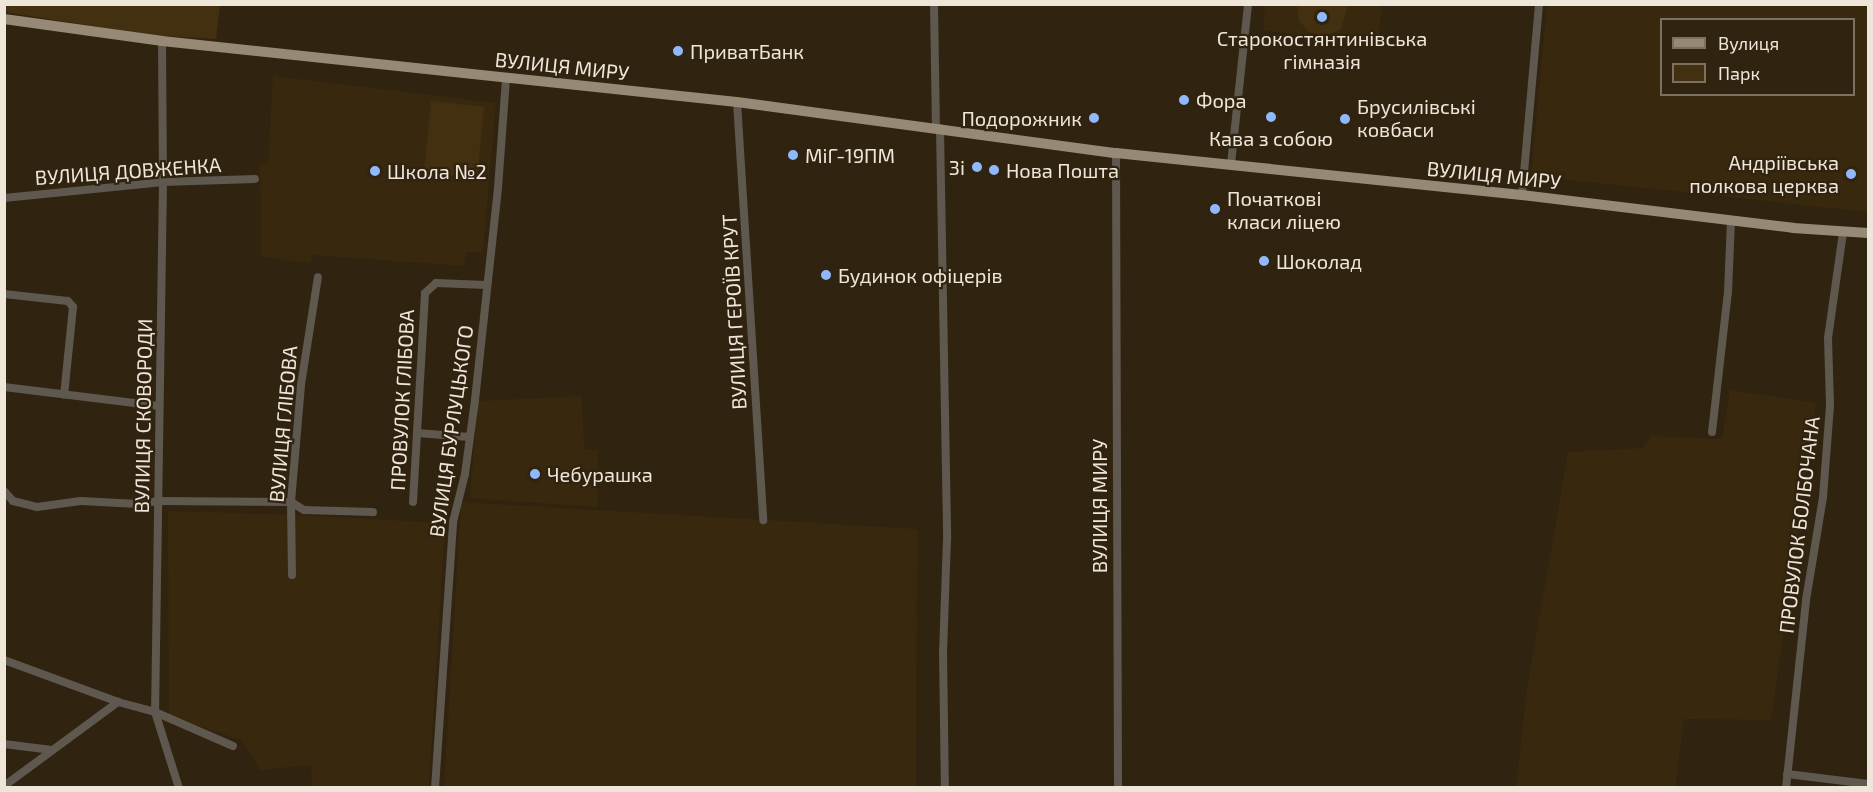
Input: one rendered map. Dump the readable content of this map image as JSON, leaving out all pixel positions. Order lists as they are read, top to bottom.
{
  "streets": {
    "main road": ["ВУЛИЦЯ МИРУ"],
    "street": [
      "ВУЛИЦЯ ДОВЖЕНКА",
      "ВУЛИЦЯ ГЕРОЇВ КРУТ",
      "ПРОВУЛОК ГЛІБОВА",
      "ВУЛИЦЯ СКОВОРОДИ",
      "ВУЛИЦЯ ГЛІБОВА",
      "ВУЛИЦЯ БУРЛУЦЬКОГО",
      "ПРОВУЛОК БОЛБОЧАНА"
    ]
  },
  "crossings": [
    ["ВУЛИЦЯ МИРУ", "ВУЛИЦЯ ГЕРОЇВ КРУТ"],
    ["ВУЛИЦЯ МИРУ", "ВУЛИЦЯ СКОВОРОДИ"],
    ["ВУЛИЦЯ МИРУ", "ВУЛИЦЯ БУРЛУЦЬКОГО"],
    ["ВУЛИЦЯ МИРУ", "ПРОВУЛОК БОЛБОЧАНА"],
    ["ВУЛИЦЯ ДОВЖЕНКА", "ВУЛИЦЯ СКОВОРОДИ"],
    ["ПРОВУЛОК ГЛІБОВА", "ВУЛИЦЯ СКОВОРОДИ"],
    ["ПРОВУЛОК ГЛІБОВА", "ВУЛИЦЯ ГЛІБОВА"],
    ["ПРОВУЛОК ГЛІБОВА", "ВУЛИЦЯ БУРЛУЦЬКОГО"]
  ],
  "places": [
    "Старокостянтинівська гімназія",
    "ПриватБанк",
    "Фора",
    "Кава з собою",
    "Подорожник",
    "Брусилівські ковбаси",
    "МіГ-19ПМ",
    "3і",
    "Нова Пошта",
    "Школа №2",
    "Андріївська полкова церква",
    "Початкові класи ліцею",
    "Шоколад",
    "Будинок офіцерів",
    "Чебурашка"
  ],
  "legend": ["Вулиця", "Парк"]
}
